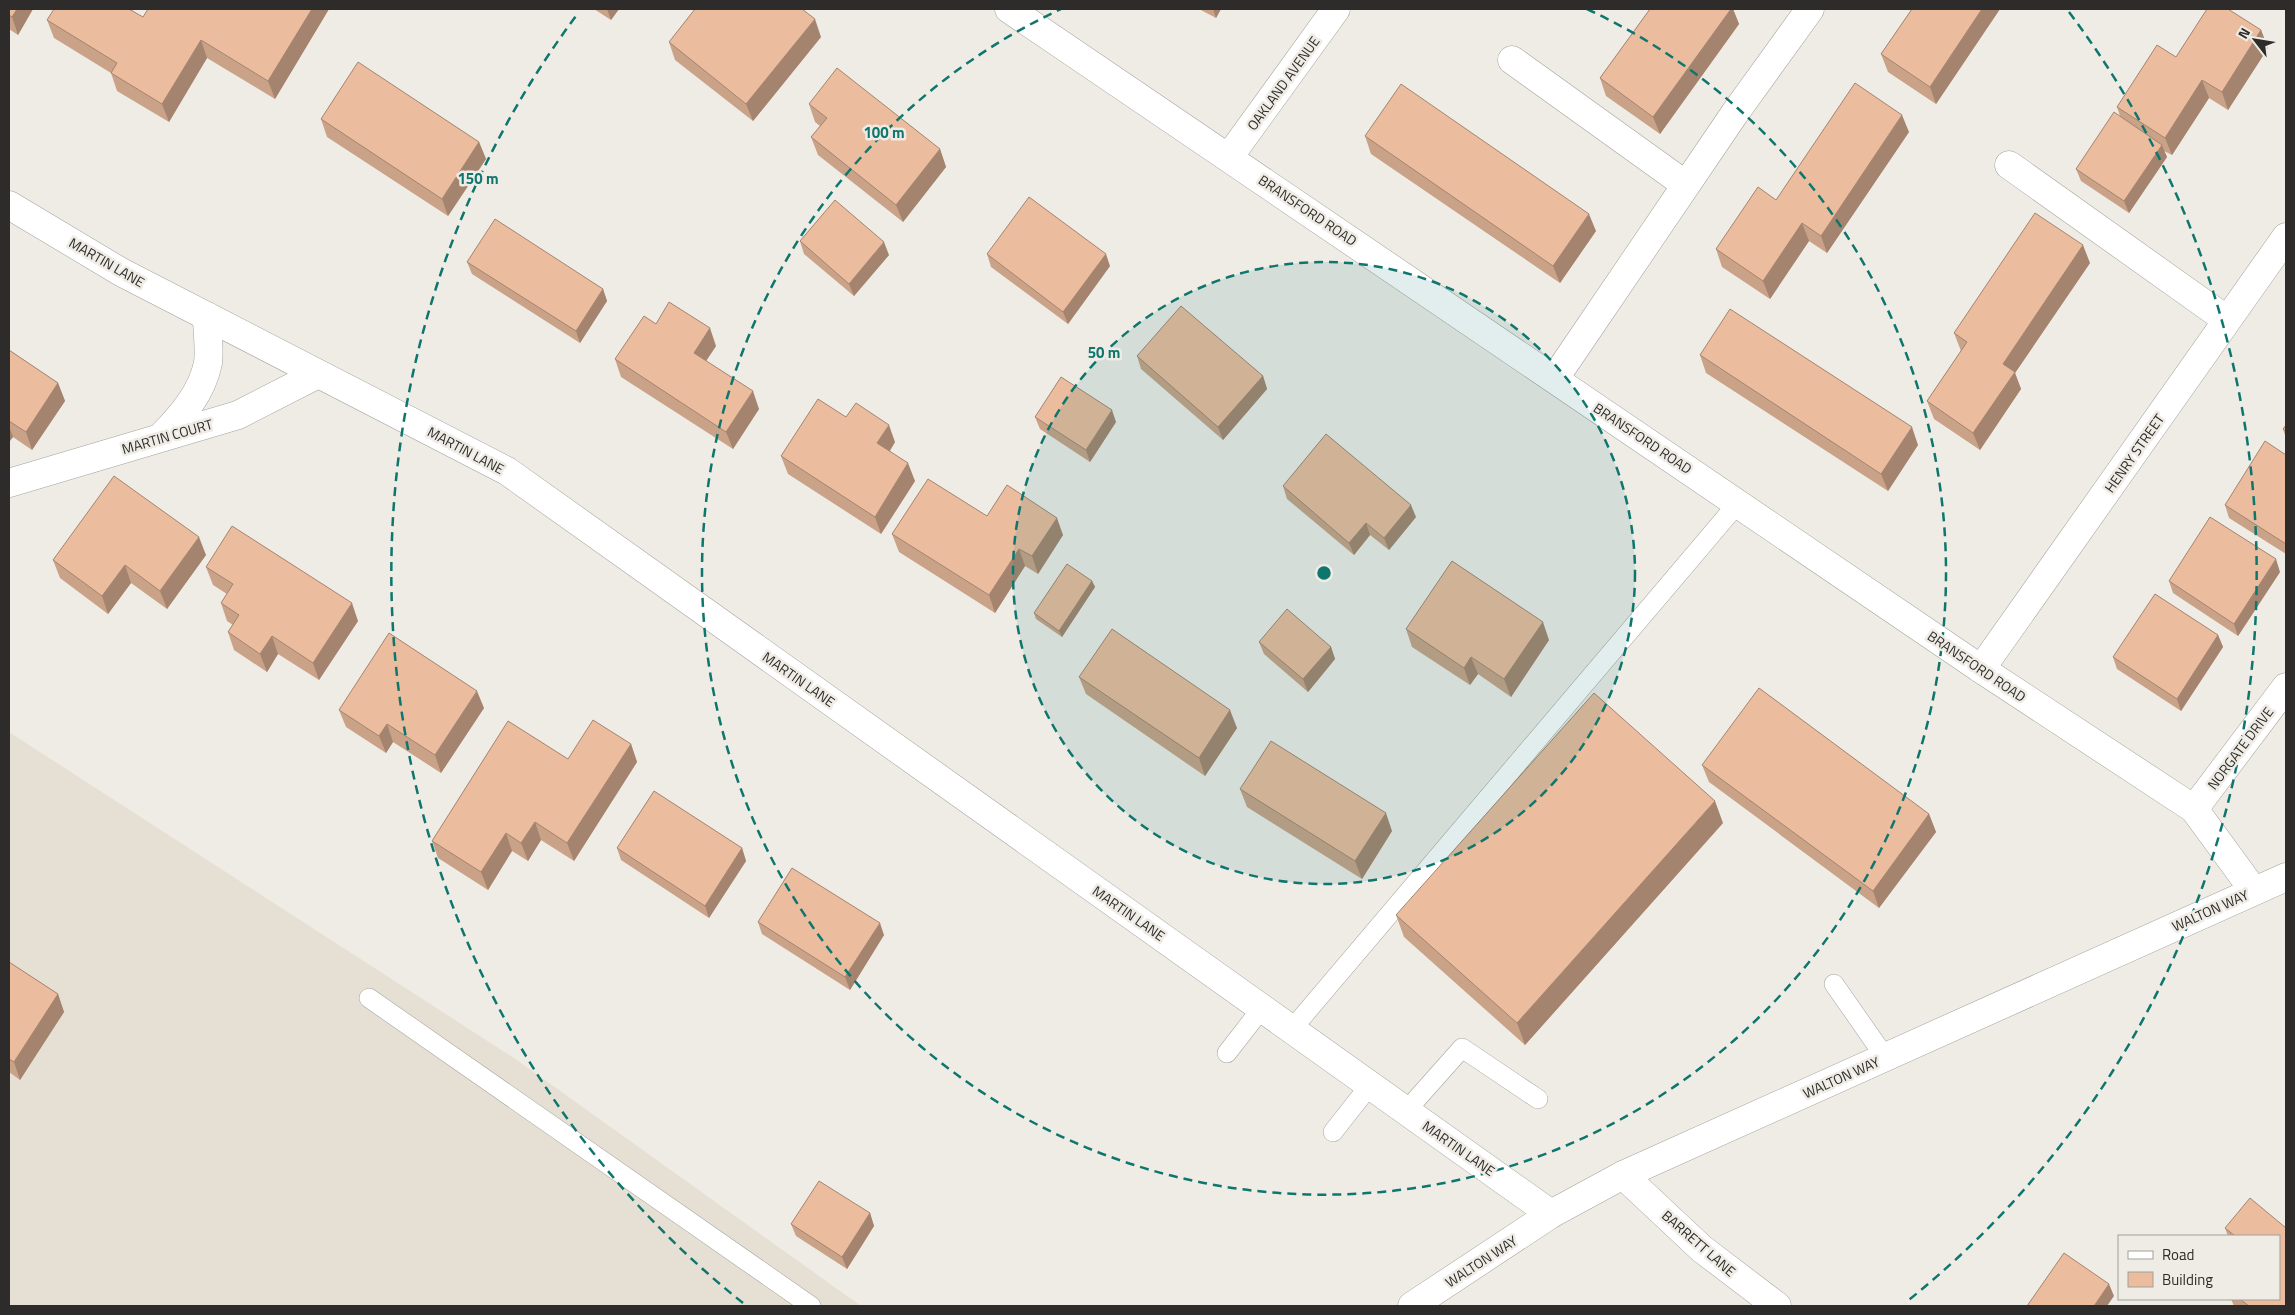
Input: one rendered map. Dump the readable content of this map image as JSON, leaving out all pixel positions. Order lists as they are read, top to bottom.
{
  "streets": {
    "street": [
      "OAKLAND AVENUE",
      "BRANSFORD ROAD",
      "MARTIN LANE",
      "MARTIN COURT",
      "HENRY STREET",
      "NORGATE DRIVE",
      "WALTON WAY",
      "BARRETT LANE"
    ]
  },
  "crossings": [
    ["OAKLAND AVENUE", "BRANSFORD ROAD"],
    ["BRANSFORD ROAD", "HENRY STREET"],
    ["BRANSFORD ROAD", "NORGATE DRIVE"],
    ["BRANSFORD ROAD", "WALTON WAY"],
    ["MARTIN LANE", "MARTIN COURT"],
    ["MARTIN LANE", "WALTON WAY"],
    ["WALTON WAY", "BARRETT LANE"]
  ],
  "legend": ["Road", "Building"],
  "north": "top left",
  "rings": ["100 m", "150 m", "50 m"]
}
